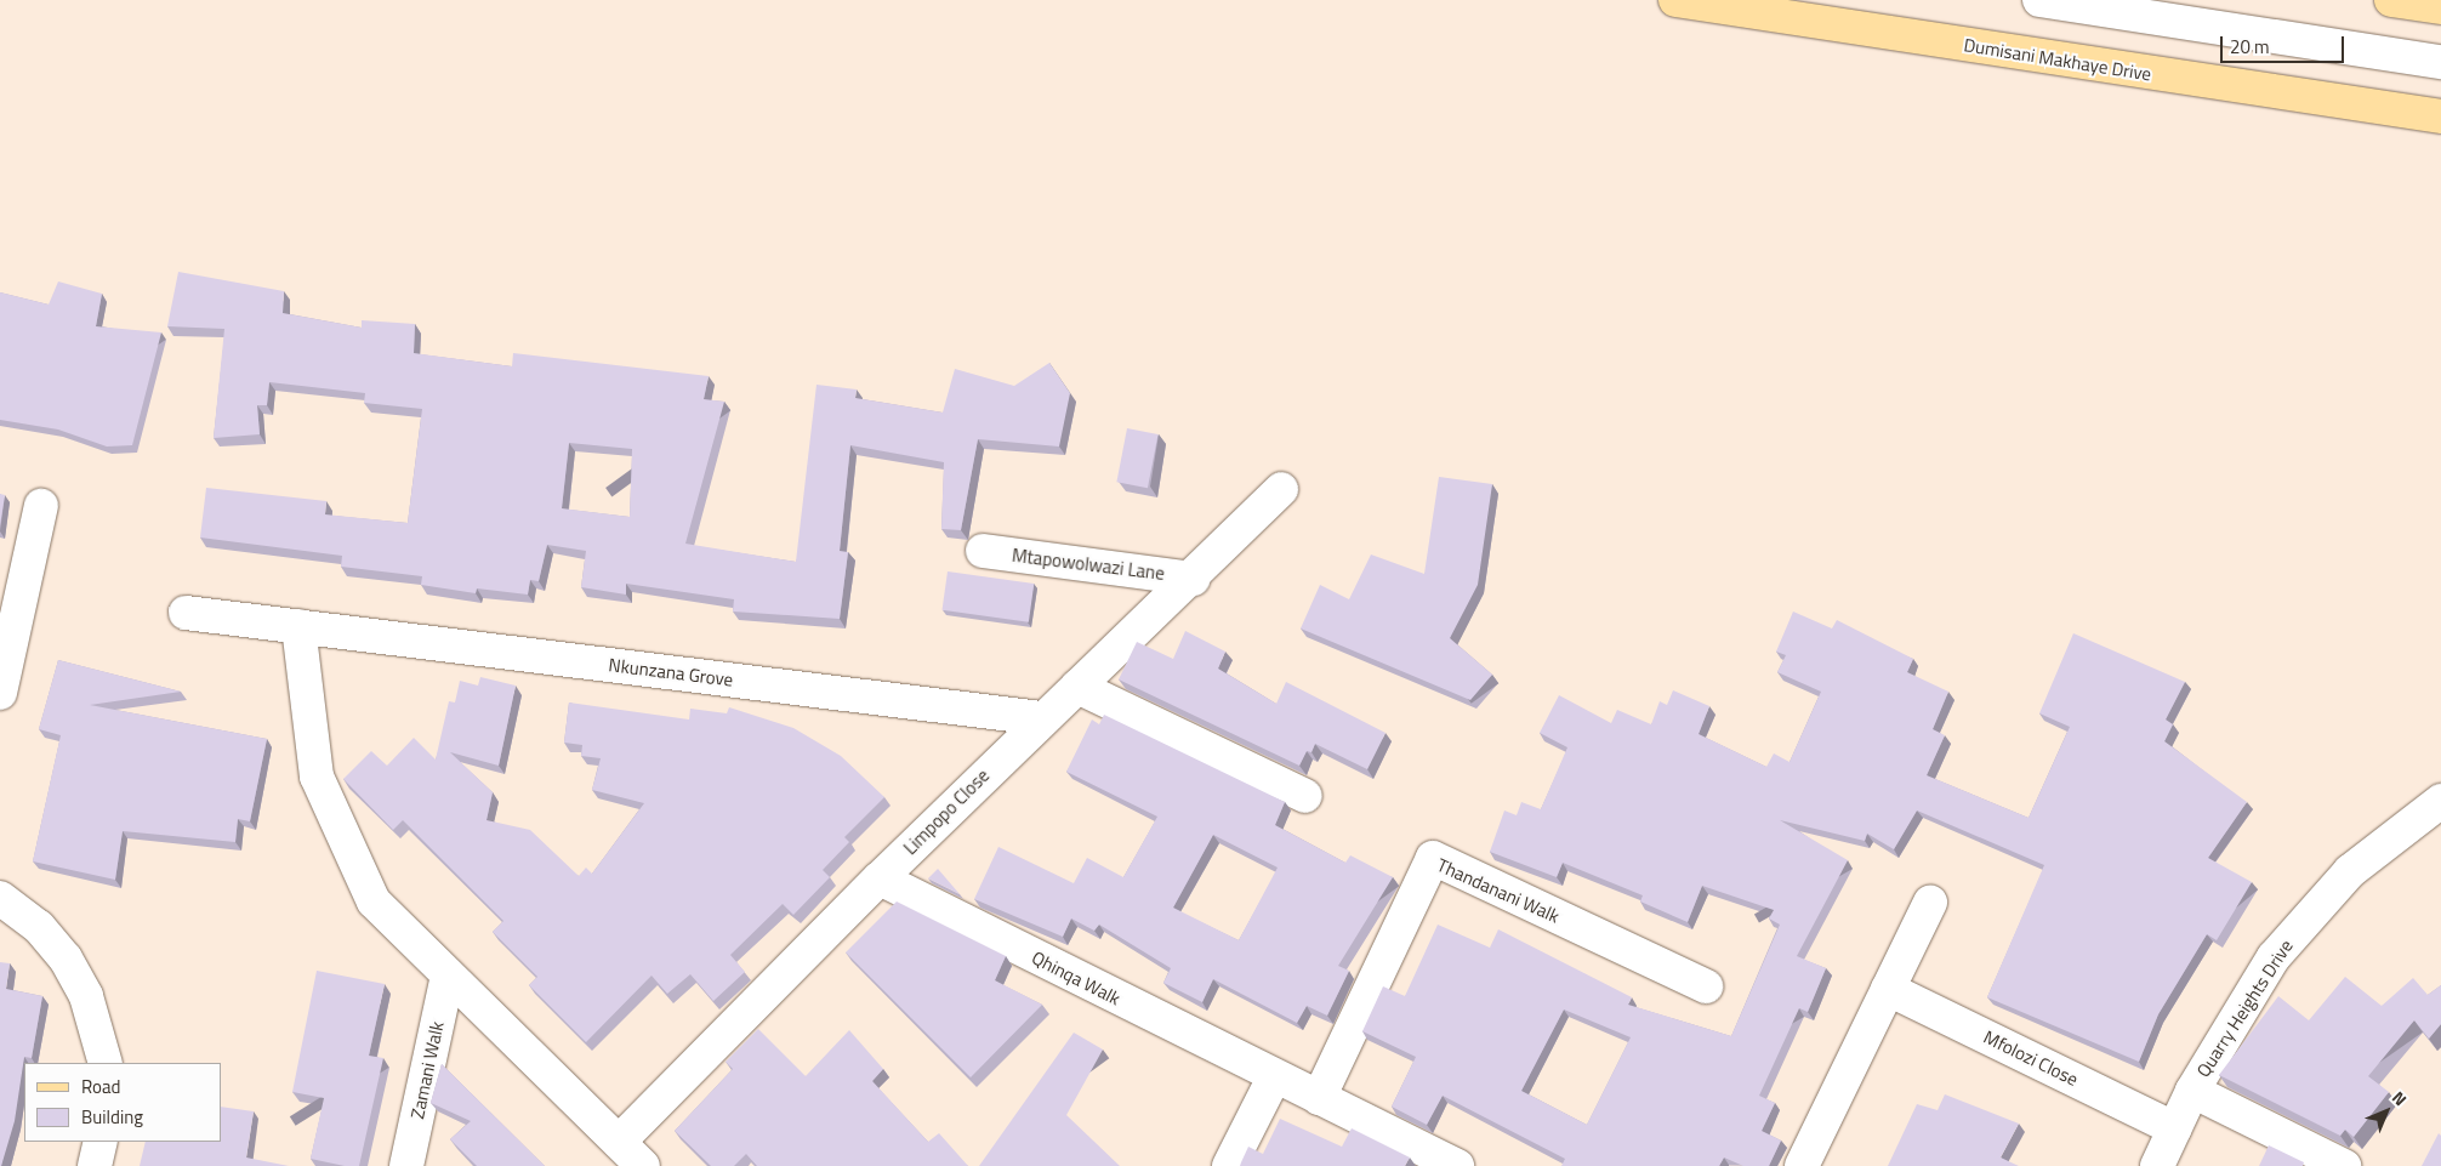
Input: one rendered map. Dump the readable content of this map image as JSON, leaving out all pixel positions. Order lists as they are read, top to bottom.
{
  "streets": {
    "main road": ["Dumisani Makhaye Drive"],
    "street": [
      "Mtapowolwazi Lane",
      "Nkunzana Grove",
      "Limpopo Close",
      "Thandanani Walk",
      "Qhinqa Walk",
      "Quarry Heights Drive",
      "Mfolozi Close",
      "Zamani Walk"
    ]
  },
  "crossings": [
    ["Mtapowolwazi Lane", "Limpopo Close"],
    ["Nkunzana Grove", "Limpopo Close"],
    ["Limpopo Close", "Qhinqa Walk"],
    ["Thandanani Walk", "Qhinqa Walk"],
    ["Quarry Heights Drive", "Mfolozi Close"]
  ],
  "legend": ["Road", "Building"],
  "scale_bar": "20 m",
  "north": "top right"
}
